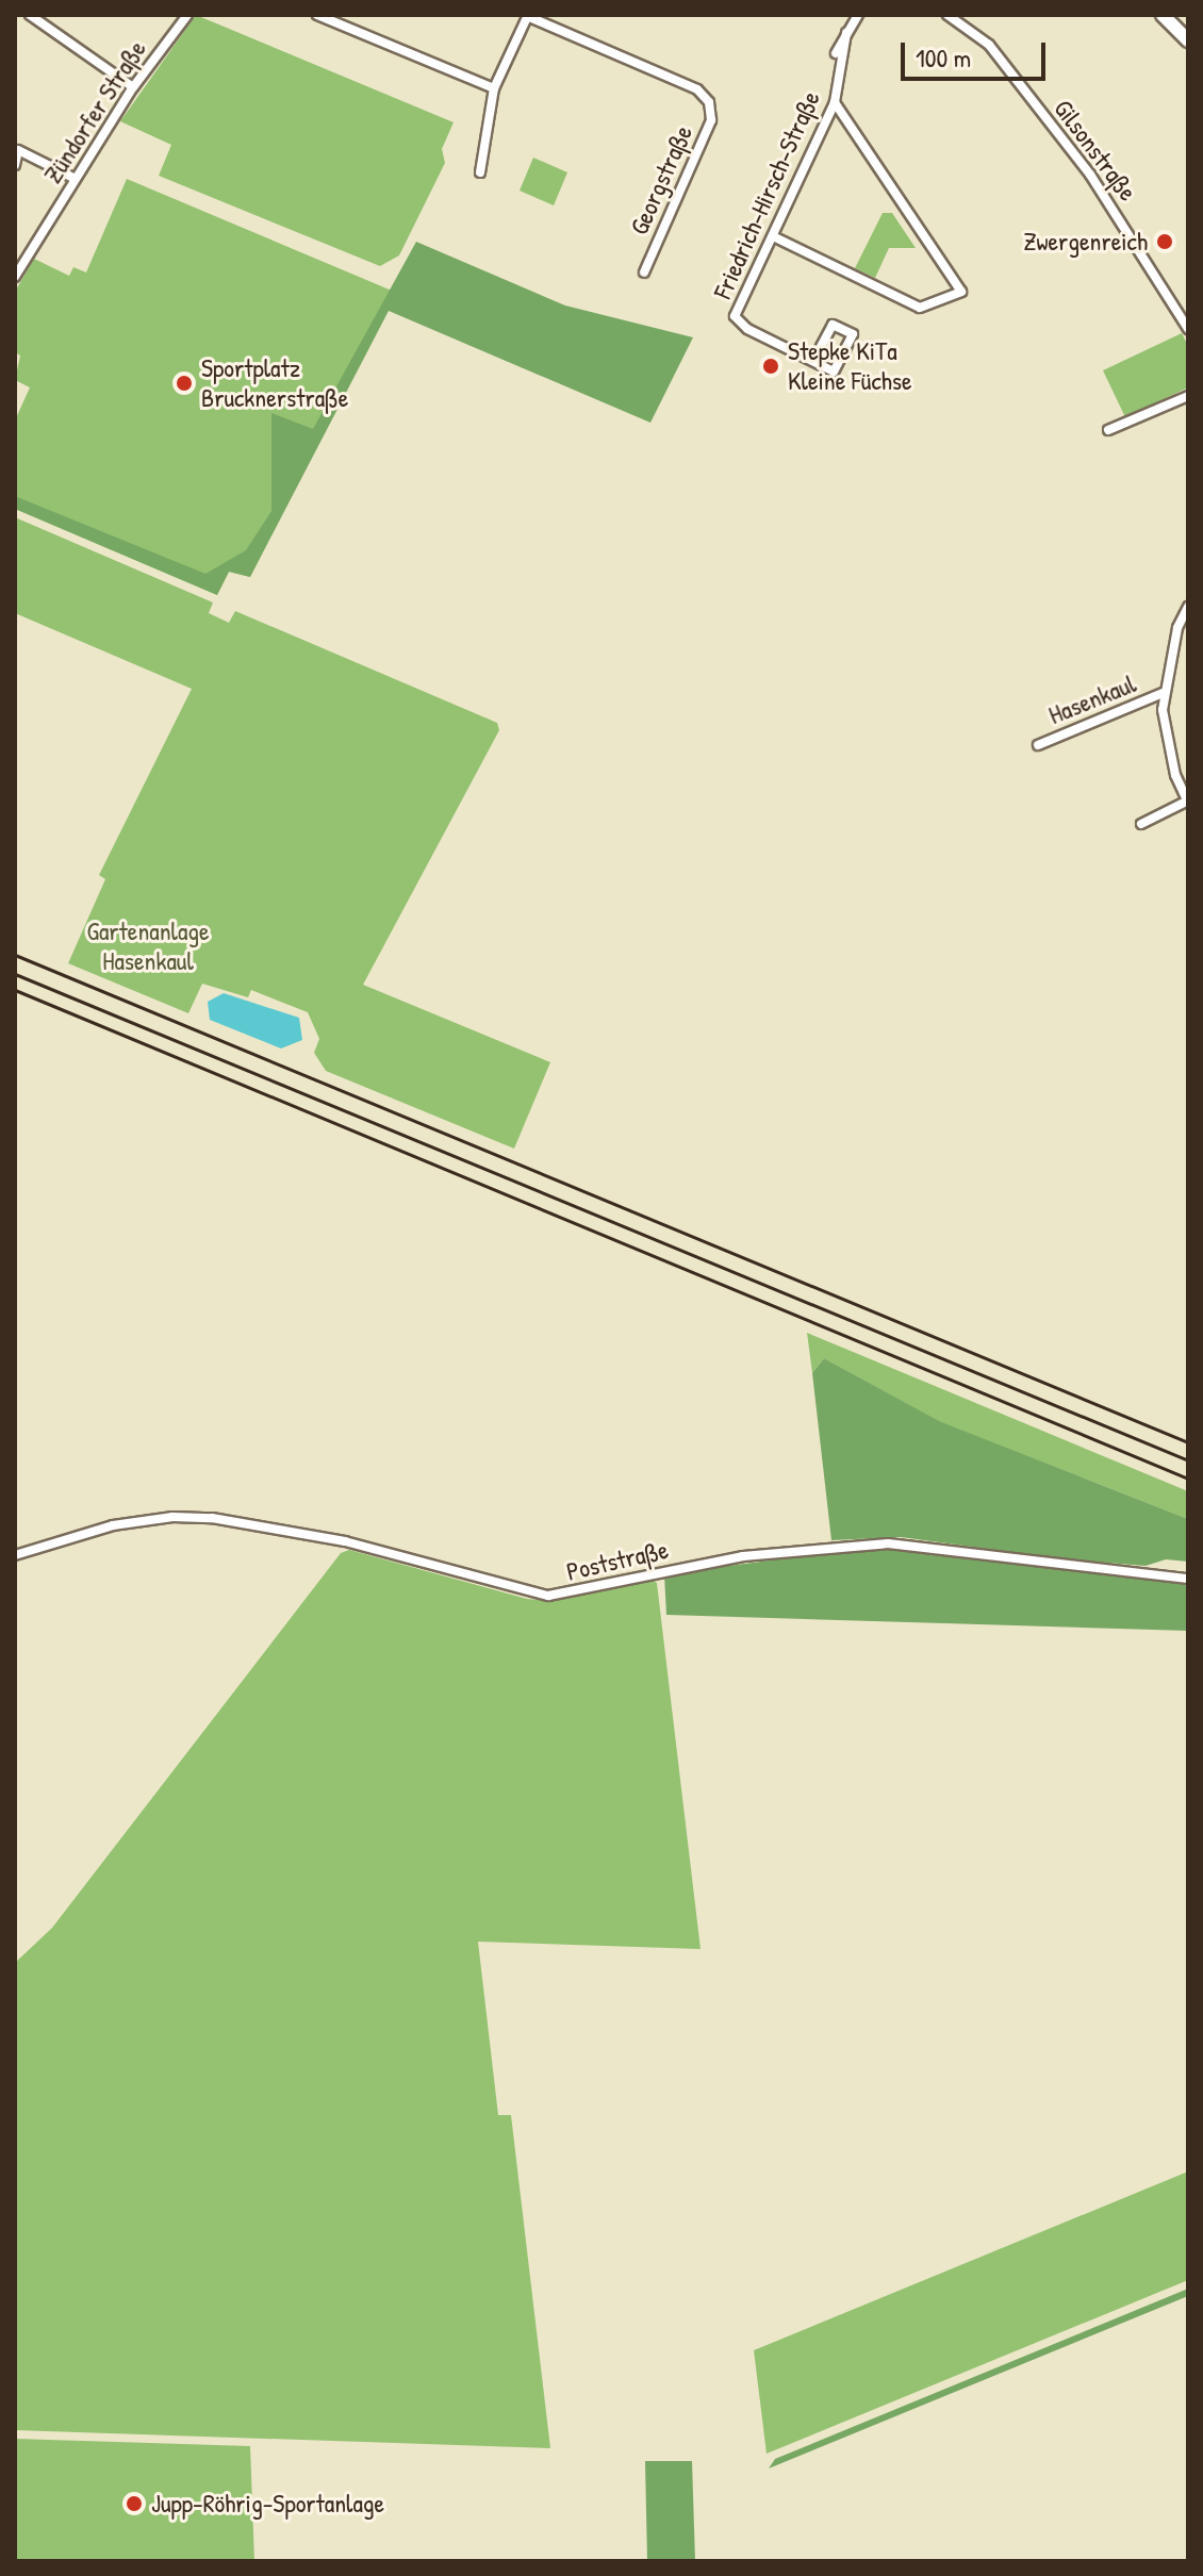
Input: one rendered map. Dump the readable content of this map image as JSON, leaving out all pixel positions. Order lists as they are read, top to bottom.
{
  "streets": {
    "street": [
      "Zündorfer Straße",
      "Gilsonstraße",
      "Georgstraße",
      "Friedrich-Hirsch-Straße",
      "Hasenkaul",
      "Poststraße"
    ]
  },
  "parks": ["Gartenanlage Hasenkaul"],
  "places": [
    "Zwergenreich",
    "Stepke KiTa Kleine Füchse",
    "Sportplatz Brucknerstraße",
    "Jupp-Röhrig-Sportanlage"
  ],
  "scale_bar": "100 m"
}
